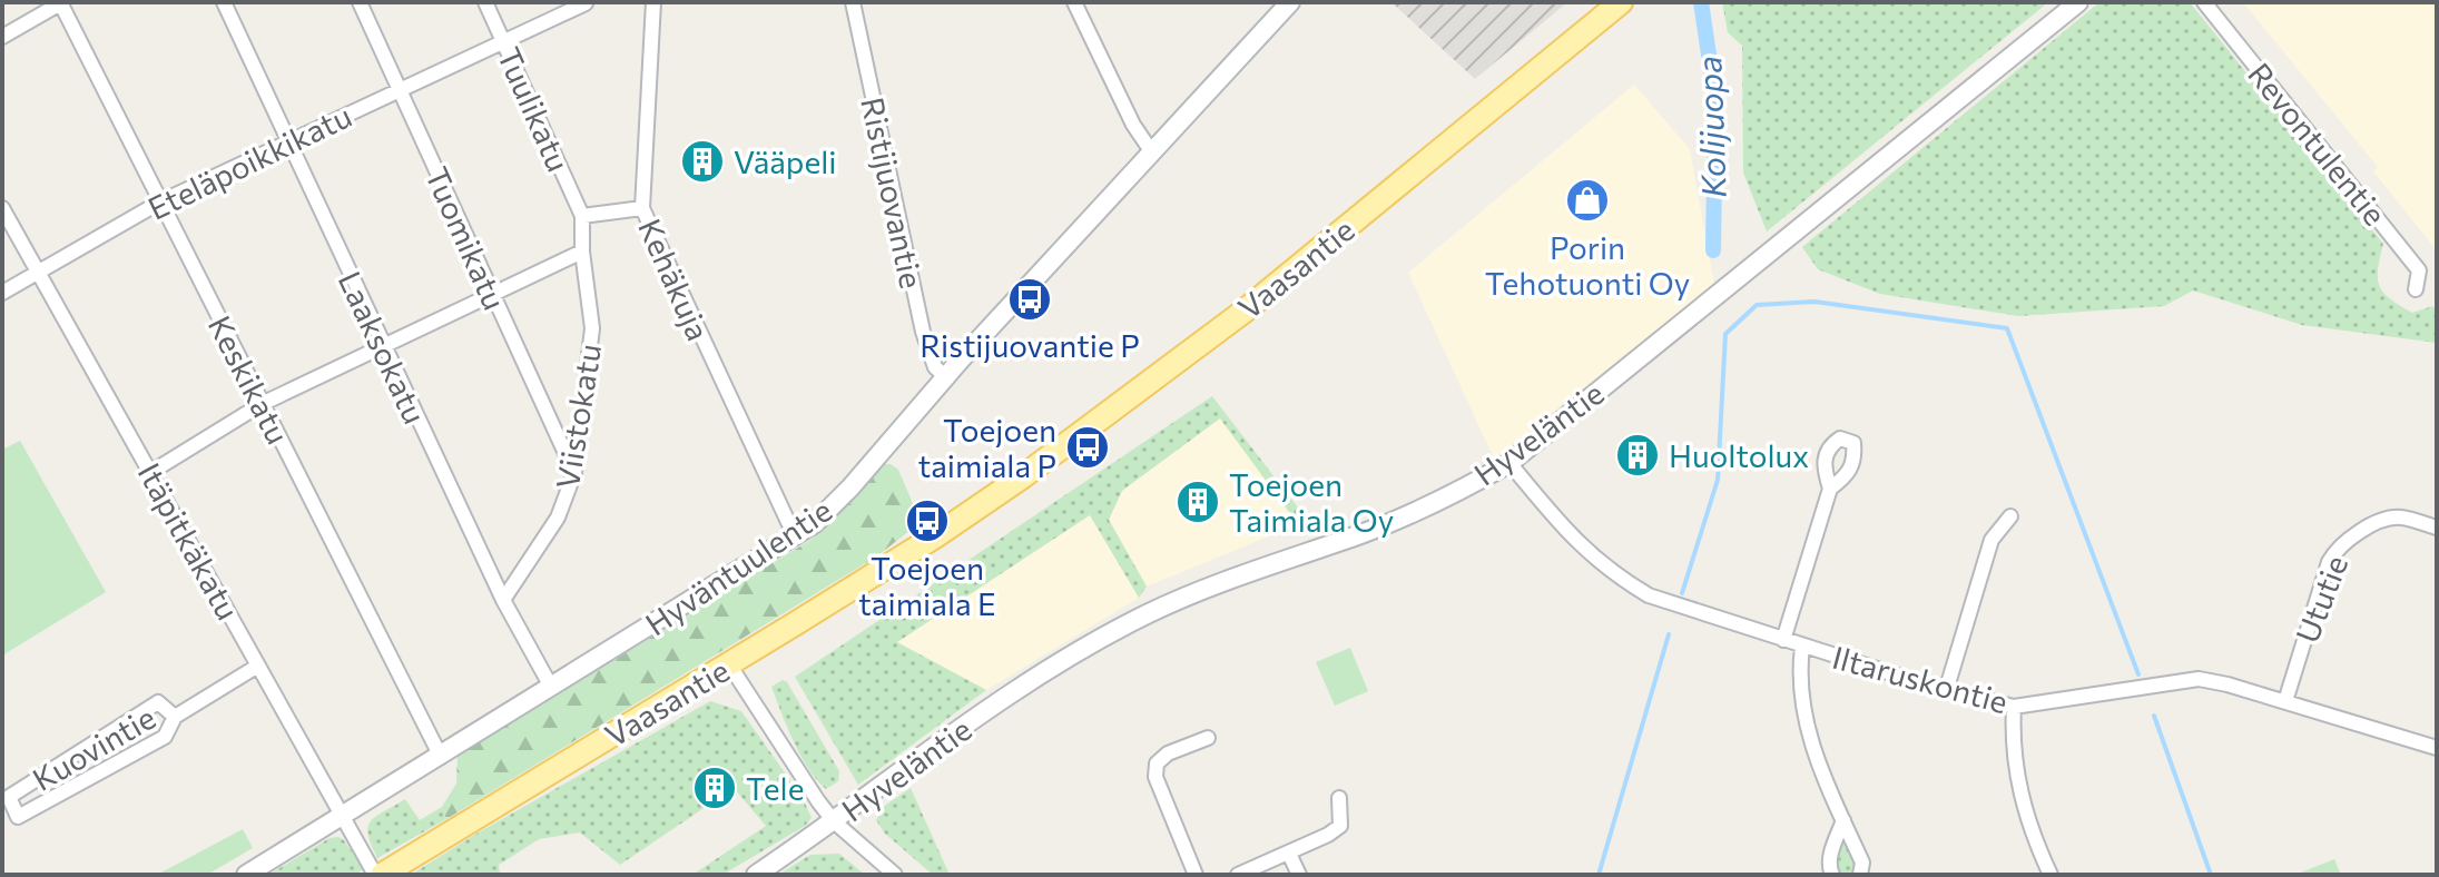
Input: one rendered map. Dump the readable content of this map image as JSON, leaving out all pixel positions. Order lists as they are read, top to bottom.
{
  "streets": {
    "main road": ["Vaasantie"],
    "street": [
      "Tuulikatu",
      "Revontulentie",
      "Eteläpoikkikatu",
      "Ristijuovantie",
      "Tuomikatu",
      "Kehäkuja",
      "Laaksokatu",
      "Keskikatu",
      "Viistokatu",
      "Hyveläntie",
      "Itäpitkäkatu",
      "Hyväntuulentie",
      "Ututie",
      "Iltaruskontie",
      "Kuovintie"
    ]
  },
  "crossings": [
    ["Tuulikatu", "Eteläpoikkikatu"],
    ["Tuulikatu", "Viistokatu"],
    ["Eteläpoikkikatu", "Tuomikatu"],
    ["Eteläpoikkikatu", "Laaksokatu"],
    ["Eteläpoikkikatu", "Keskikatu"],
    ["Eteläpoikkikatu", "Itäpitkäkatu"],
    ["Ristijuovantie", "Hyväntuulentie"],
    ["Tuomikatu", "Viistokatu"],
    ["Vaasantie", "Itäpitkäkatu"],
    ["Kehäkuja", "Hyväntuulentie"],
    ["Laaksokatu", "Viistokatu"],
    ["Laaksokatu", "Hyväntuulentie"],
    ["Keskikatu", "Hyväntuulentie"],
    ["Hyveläntie", "Iltaruskontie"],
    ["Itäpitkäkatu", "Hyväntuulentie"],
    ["Itäpitkäkatu", "Kuovintie"],
    ["Ututie", "Iltaruskontie"]
  ],
  "water": ["Kolijuopa"],
  "places": {
    "building": [
      "Vääpeli",
      "Huoltolux",
      "Toejoen Taimiala Oy",
      "Tele"
    ],
    "shop": ["Porin Tehotuonti Oy"],
    "bus stop": ["Ristijuovantie P", "Toejoen taimiala P", "Toejoen taimiala E"]
  }
}
